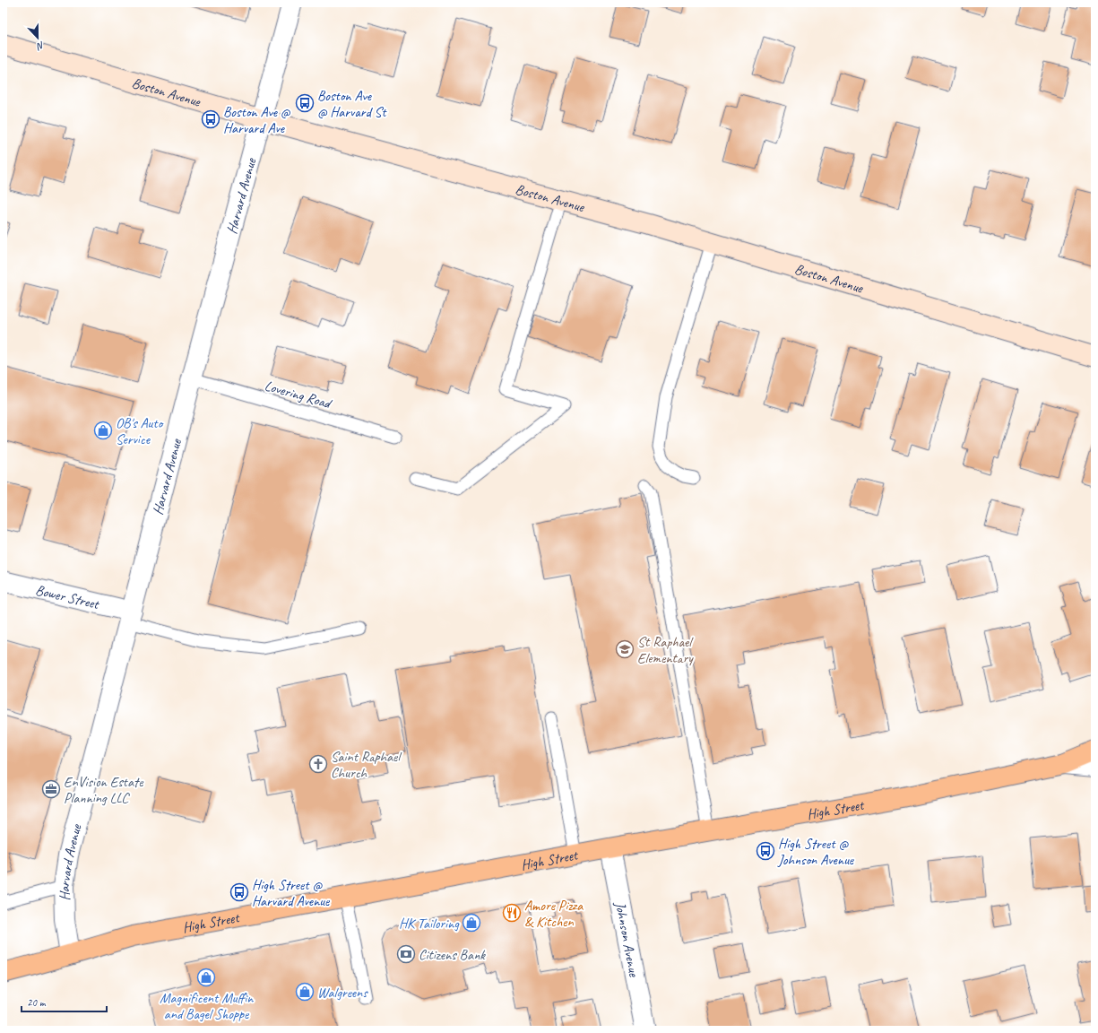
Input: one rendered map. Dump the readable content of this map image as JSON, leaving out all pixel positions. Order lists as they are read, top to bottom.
{
  "streets": {
    "main road": ["Boston Avenue", "High Street"],
    "street": ["Harvard Avenue", "Bower Street", "Johnson Avenue"],
    "lane": ["Lovering Road"]
  },
  "crossings": [
    ["Boston Avenue", "Harvard Avenue"],
    ["Harvard Avenue", "Lovering Road"],
    ["Harvard Avenue", "Bower Street"],
    ["Harvard Avenue", "High Street"],
    ["High Street", "Johnson Avenue"]
  ],
  "places": {
    "bus stop": [
      "Boston Ave @ Harvard St",
      "Boston Ave @ Harvard Ave",
      "High Street @ Johnson Avenue",
      "High Street @ Harvard Avenue"
    ],
    "shop": [
      "OB's Auto Service",
      "HK Tailoring",
      "Magnificent Muffin and Bagel Shoppe",
      "Walgreens"
    ],
    "school or university": ["St Raphael Elementary"],
    "church": ["Saint Raphael Church"],
    "office": ["EnVision Estate Planning LLC"],
    "restaurant": ["Amore Pizza & Kitchen"],
    "bank": ["Citizens Bank"]
  },
  "scale_bar": "20 m",
  "north": "bottom"
}
